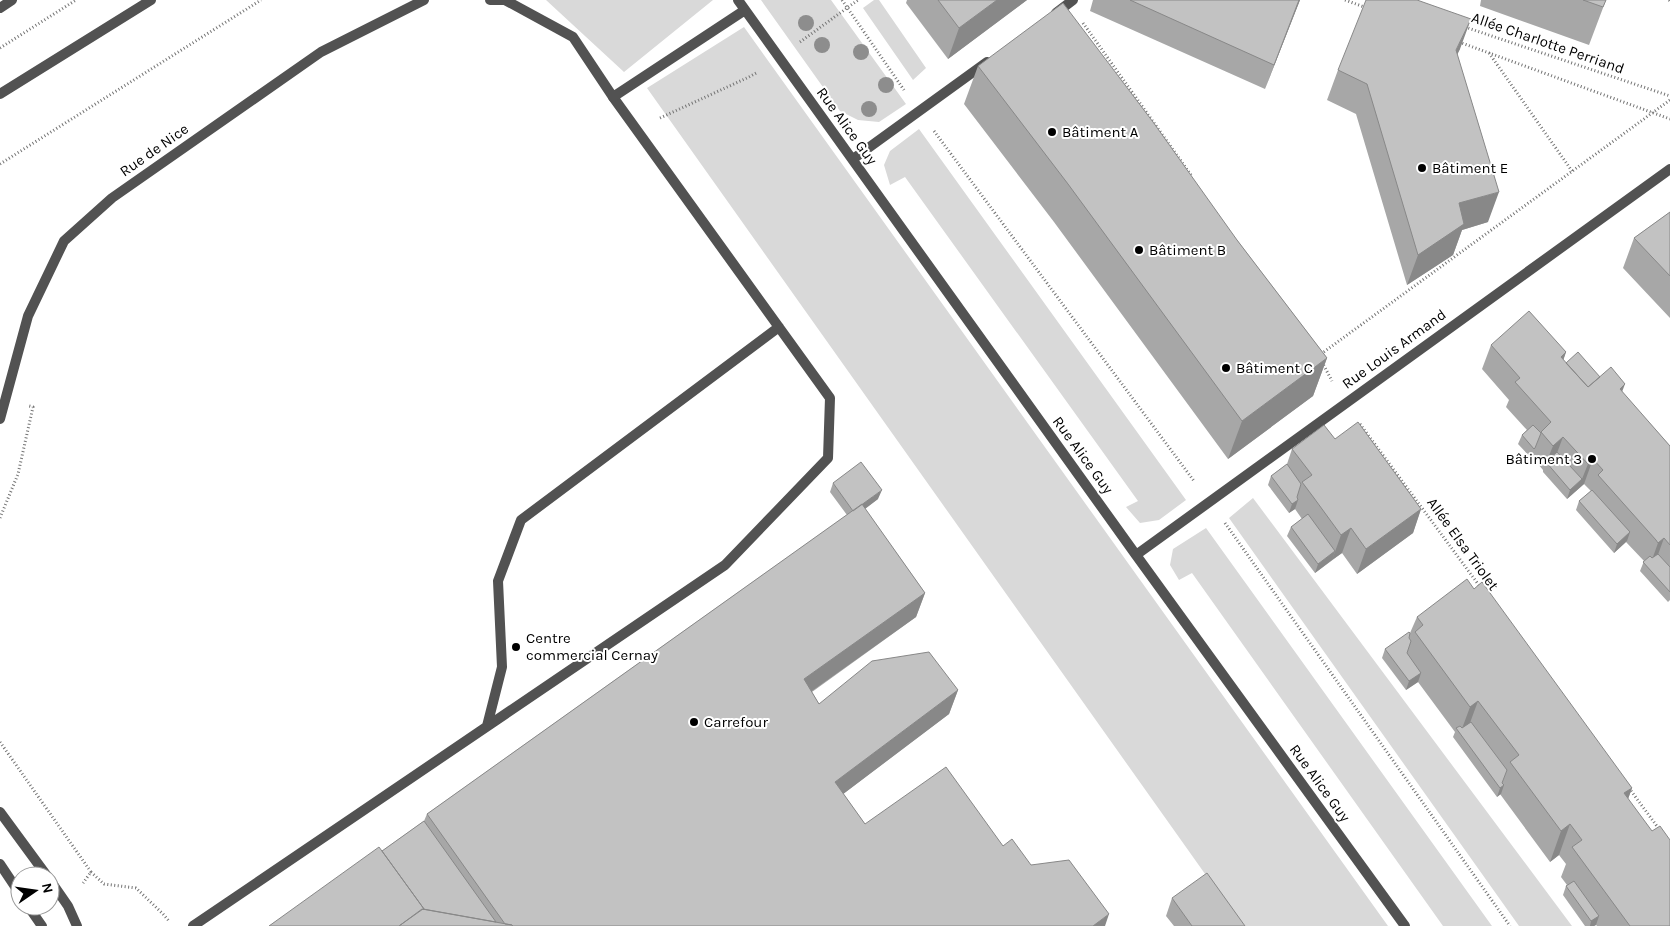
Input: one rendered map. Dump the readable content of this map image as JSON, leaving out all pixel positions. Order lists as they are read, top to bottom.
{
  "streets": {
    "street": ["Rue Alice Guy", "Rue de Nice", "Rue Louis Armand"],
    "path": ["Allée Charlotte Perriand", "Allée Elsa Triolet"]
  },
  "crossings": [
    ["Rue Alice Guy", "Rue Louis Armand"],
    ["Rue Louis Armand", "Allée Elsa Triolet"]
  ],
  "places": [
    "Bâtiment A",
    "Bâtiment E",
    "Bâtiment B",
    "Bâtiment C",
    "Bâtiment 3",
    "Centre commercial Cernay",
    "Carrefour"
  ],
  "north": "right"
}
